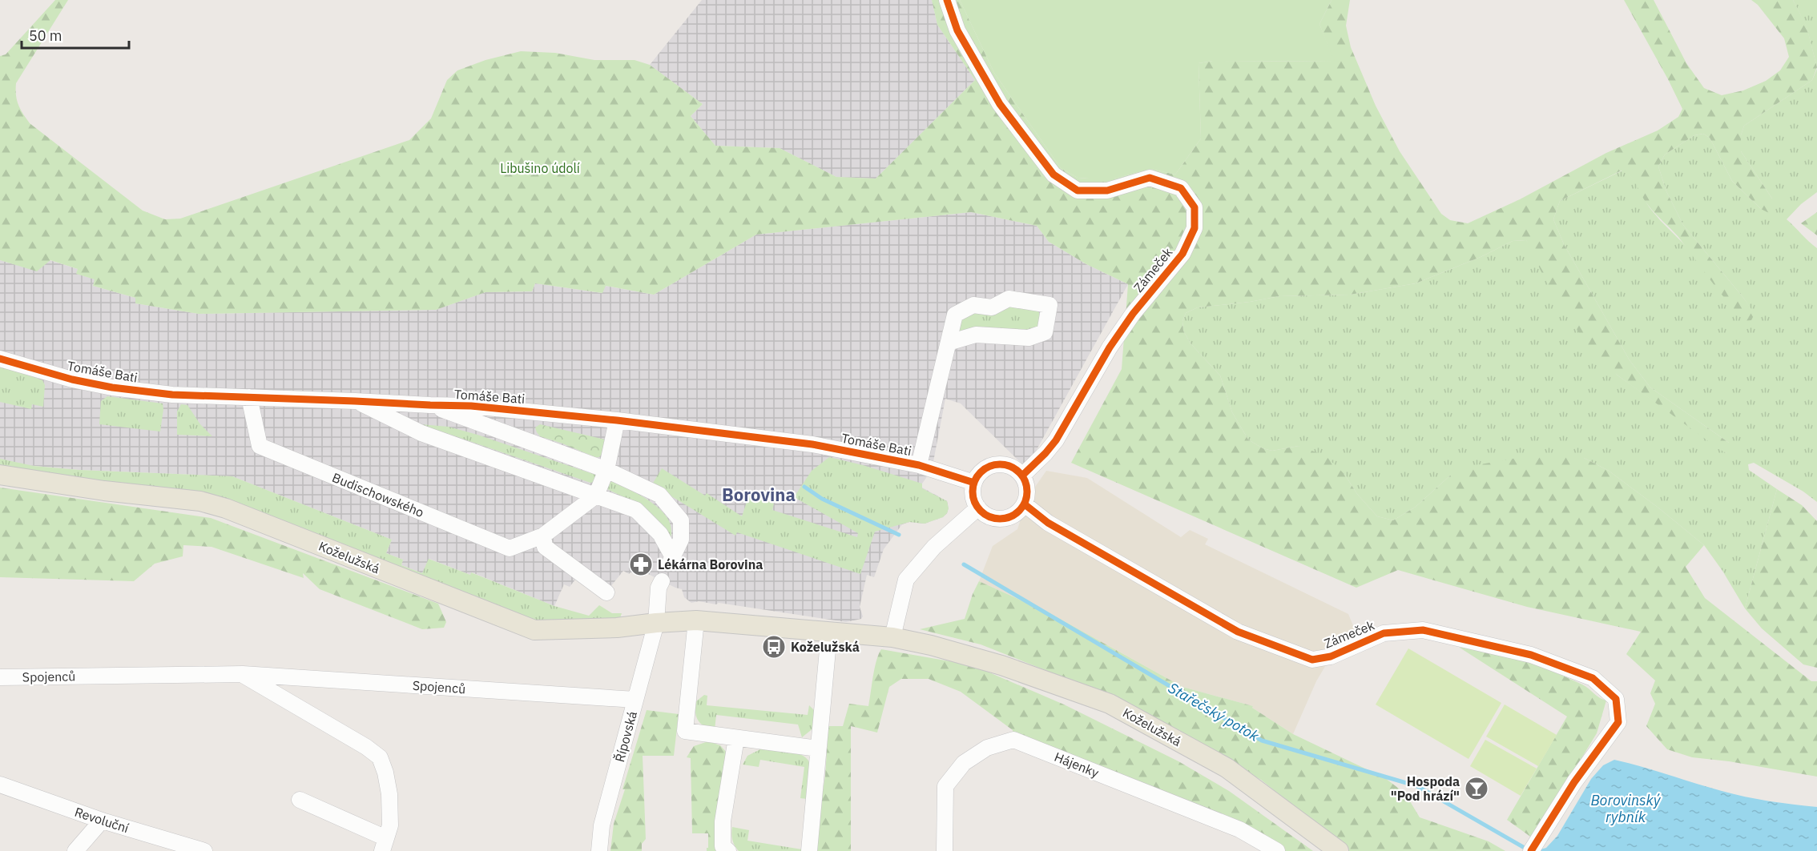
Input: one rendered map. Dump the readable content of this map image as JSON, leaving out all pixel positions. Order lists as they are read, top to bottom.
{
  "streets": {
    "main road": ["Koželužská"],
    "street": [
      "Zámeček",
      "Tomáše Bati",
      "Budischowského",
      "Spojenců",
      "Řípovská",
      "Hájenky",
      "Revoluční"
    ]
  },
  "crossings": [
    ["Zámeček", "Tomáše Bati"],
    ["Tomáše Bati", "Budischowského"],
    ["Koželužská", "Řípovská"],
    ["Spojenců", "Řípovská"]
  ],
  "districts": ["Borovina"],
  "water": ["Stařečský potok", "Borovinský rybník"],
  "parks": ["Libušino údolí"],
  "places": {
    "pharmacy": ["Lékárna Borovina"],
    "bus stop": ["Koželužská"],
    "bar": ["Hospoda \"Pod hrází\""]
  },
  "scale_bar": "50 m"
}
